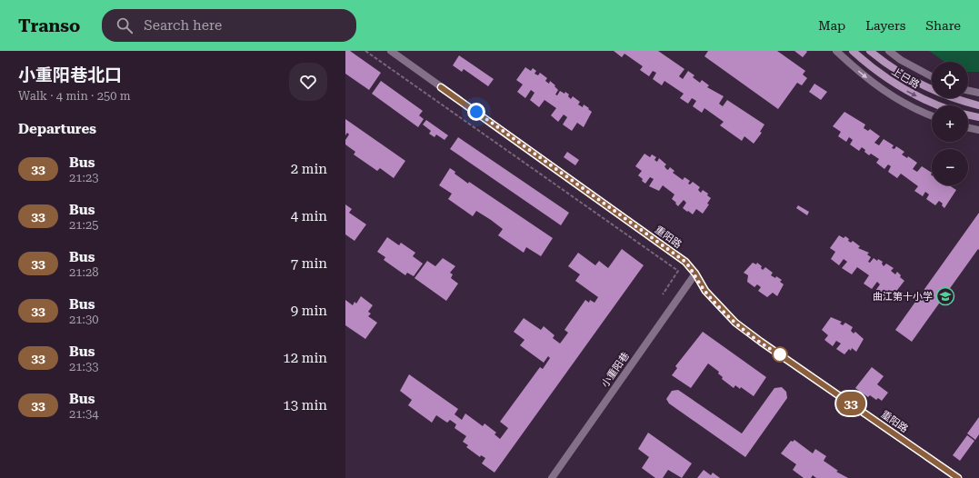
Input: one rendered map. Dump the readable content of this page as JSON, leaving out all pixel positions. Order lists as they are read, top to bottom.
{
  "streets": {
    "main road": ["上巳路"],
    "street": ["重阳路", "小重阳巷"]
  },
  "crossings": [
    ["重阳路", "小重阳巷"]
  ],
  "places": {
    "school or university": ["曲江第十小学"]
  },
  "lines": ["bus line 33"],
  "page": {
    "header": "Transo",
    "search": "Search here",
    "nav": ["Map", "Layers", "Share"],
    "heading": [
      ["小重阳巷北口", "Walk · 4 min · 250 m"],
      "Departures"
    ],
    "on_map": "33",
    "map_buttons": ["+", "−"],
    "list": [
      {
        "mark": "33",
        "name": "Bus",
        "note": "21:23",
        "value": "2 min"
      },
      {
        "mark": "33",
        "name": "Bus",
        "note": "21:25",
        "value": "4 min"
      },
      {
        "mark": "33",
        "name": "Bus",
        "note": "21:28",
        "value": "7 min"
      },
      {
        "mark": "33",
        "name": "Bus",
        "note": "21:30",
        "value": "9 min"
      },
      {
        "mark": "33",
        "name": "Bus",
        "note": "21:33",
        "value": "12 min"
      },
      {
        "mark": "33",
        "name": "Bus",
        "note": "21:34",
        "value": "13 min"
      }
    ]
  }
}
